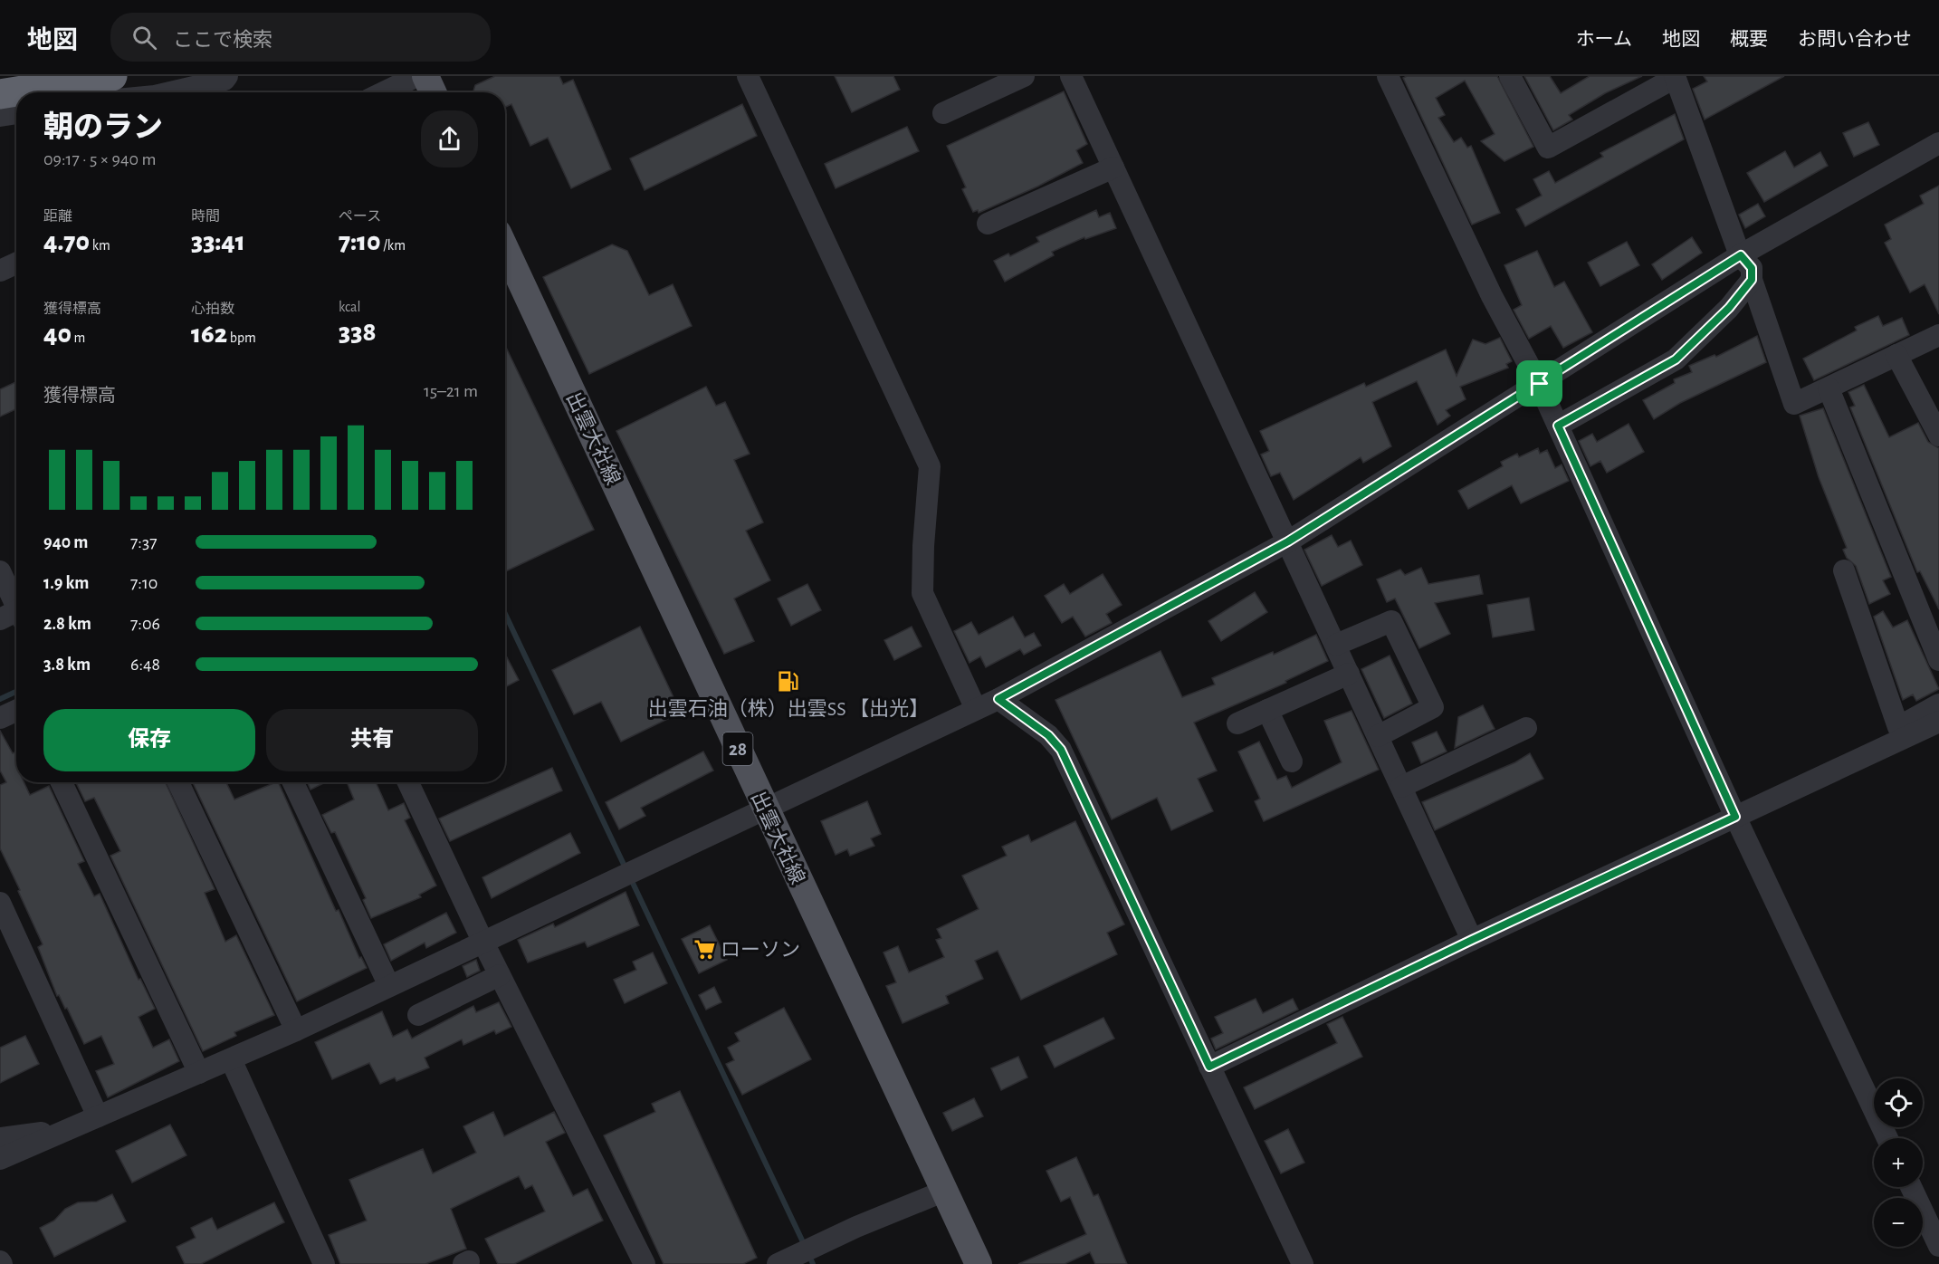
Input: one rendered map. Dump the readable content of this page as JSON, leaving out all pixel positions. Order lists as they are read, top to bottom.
{
  "streets": {
    "main road": ["出雲大社線", "28"]
  },
  "places": {
    "fuel station": ["出雲石油（株）出雲SS 【出光】"],
    "supermarket": ["ローソン"]
  },
  "page": {
    "header": "地図",
    "search": "ここで検索",
    "nav": [
      "ホーム",
      "地図",
      "概要",
      "お問い合わせ"
    ],
    "heading": ["朝のラン", "09:17 · 5 × 940 m"],
    "stats": [
      ["距離", "4.70 km"],
      ["時間", "33:41"],
      ["ペース", "7:10 /km"],
      ["獲得標高", "40 m"],
      ["心拍数", "162 bpm"],
      ["kcal", "338"]
    ],
    "chart": ["獲得標高", "15–21 m"],
    "list": [
      {
        "name": "940 m",
        "note": "7:37"
      },
      {
        "name": "1.9 km",
        "note": "7:10"
      },
      {
        "name": "2.8 km",
        "note": "7:06"
      },
      {
        "name": "3.8 km",
        "note": "6:48"
      }
    ],
    "buttons": ["保存", "共有"],
    "map_buttons": ["+", "−"]
  }
}
